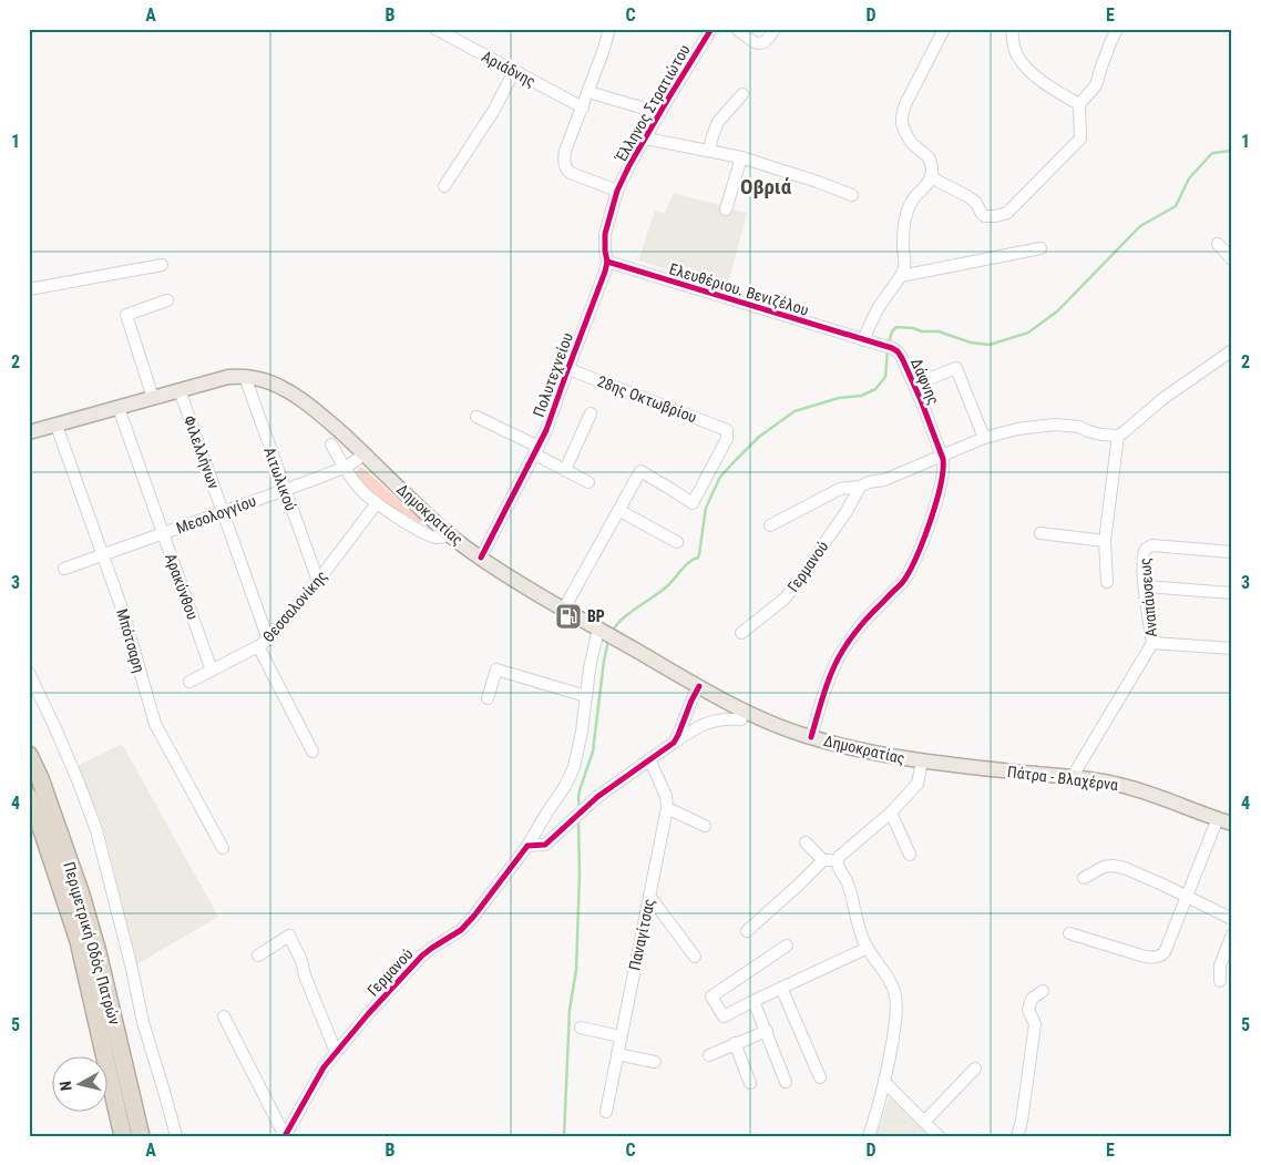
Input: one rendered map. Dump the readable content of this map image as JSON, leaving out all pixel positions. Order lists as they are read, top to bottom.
{
  "streets": {
    "highway": ["Περιμετρική Οδός Πατρών"],
    "main road": ["Δημοκρατίας", "Πάτρα - Βλαχέρνα"],
    "street": [
      "Αριάδνης",
      "Έλληνος Στρατιώτου",
      "Ελευθέριου. Βενιζέλου",
      "Πολυτεχνείου",
      "Δάφνης",
      "28ης Οκτωβρίου",
      "Φιλελλήνων",
      "Αιτωλικού",
      "Μεσολογγίου",
      "Γερμανού",
      "Αρακύνθου",
      "Αναπάυσεως",
      "Θεσσαλονίκης",
      "Μπότσαρη",
      "Παναγίτσας"
    ]
  },
  "crossings": [
    ["Έλληνος Στρατιώτου", "Πολυτεχνείου"],
    ["Ελευθέριου. Βενιζέλου", "Πολυτεχνείου"],
    ["Ελευθέριου. Βενιζέλου", "Δάφνης"],
    ["Πολυτεχνείου", "28ης Οκτωβρίου"],
    ["Πολυτεχνείου", "Δημοκρατίας"],
    ["Φιλελλήνων", "Μεσολογγίου"],
    ["Φιλελλήνων", "Δημοκρατίας"],
    ["Φιλελλήνων", "Θεσσαλονίκης"],
    ["Αιτωλικού", "Μεσολογγίου"],
    ["Αιτωλικού", "Δημοκρατίας"],
    ["Αιτωλικού", "Θεσσαλονίκης"],
    ["Μεσολογγίου", "Δημοκρατίας"],
    ["Μεσολογγίου", "Αρακύνθου"],
    ["Μεσολογγίου", "Μπότσαρη"],
    ["Δημοκρατίας", "Γερμανού"],
    ["Δημοκρατίας", "Αρακύνθου"],
    ["Δημοκρατίας", "Μπότσαρη"],
    ["Δημοκρατίας", "Πάτρα - Βλαχέρνα"],
    ["Αρακύνθου", "Θεσσαλονίκης"],
    ["Αναπάυσεως", "Πάτρα - Βλαχέρνα"]
  ],
  "districts": ["Οβριά"],
  "places": {
    "fuel station": ["BP"]
  },
  "north": "left",
  "grid": {
    "columns": [
      "A",
      "B",
      "C",
      "D",
      "E"
    ],
    "rows": [
      "1",
      "2",
      "3",
      "4",
      "5"
    ]
  }
}
